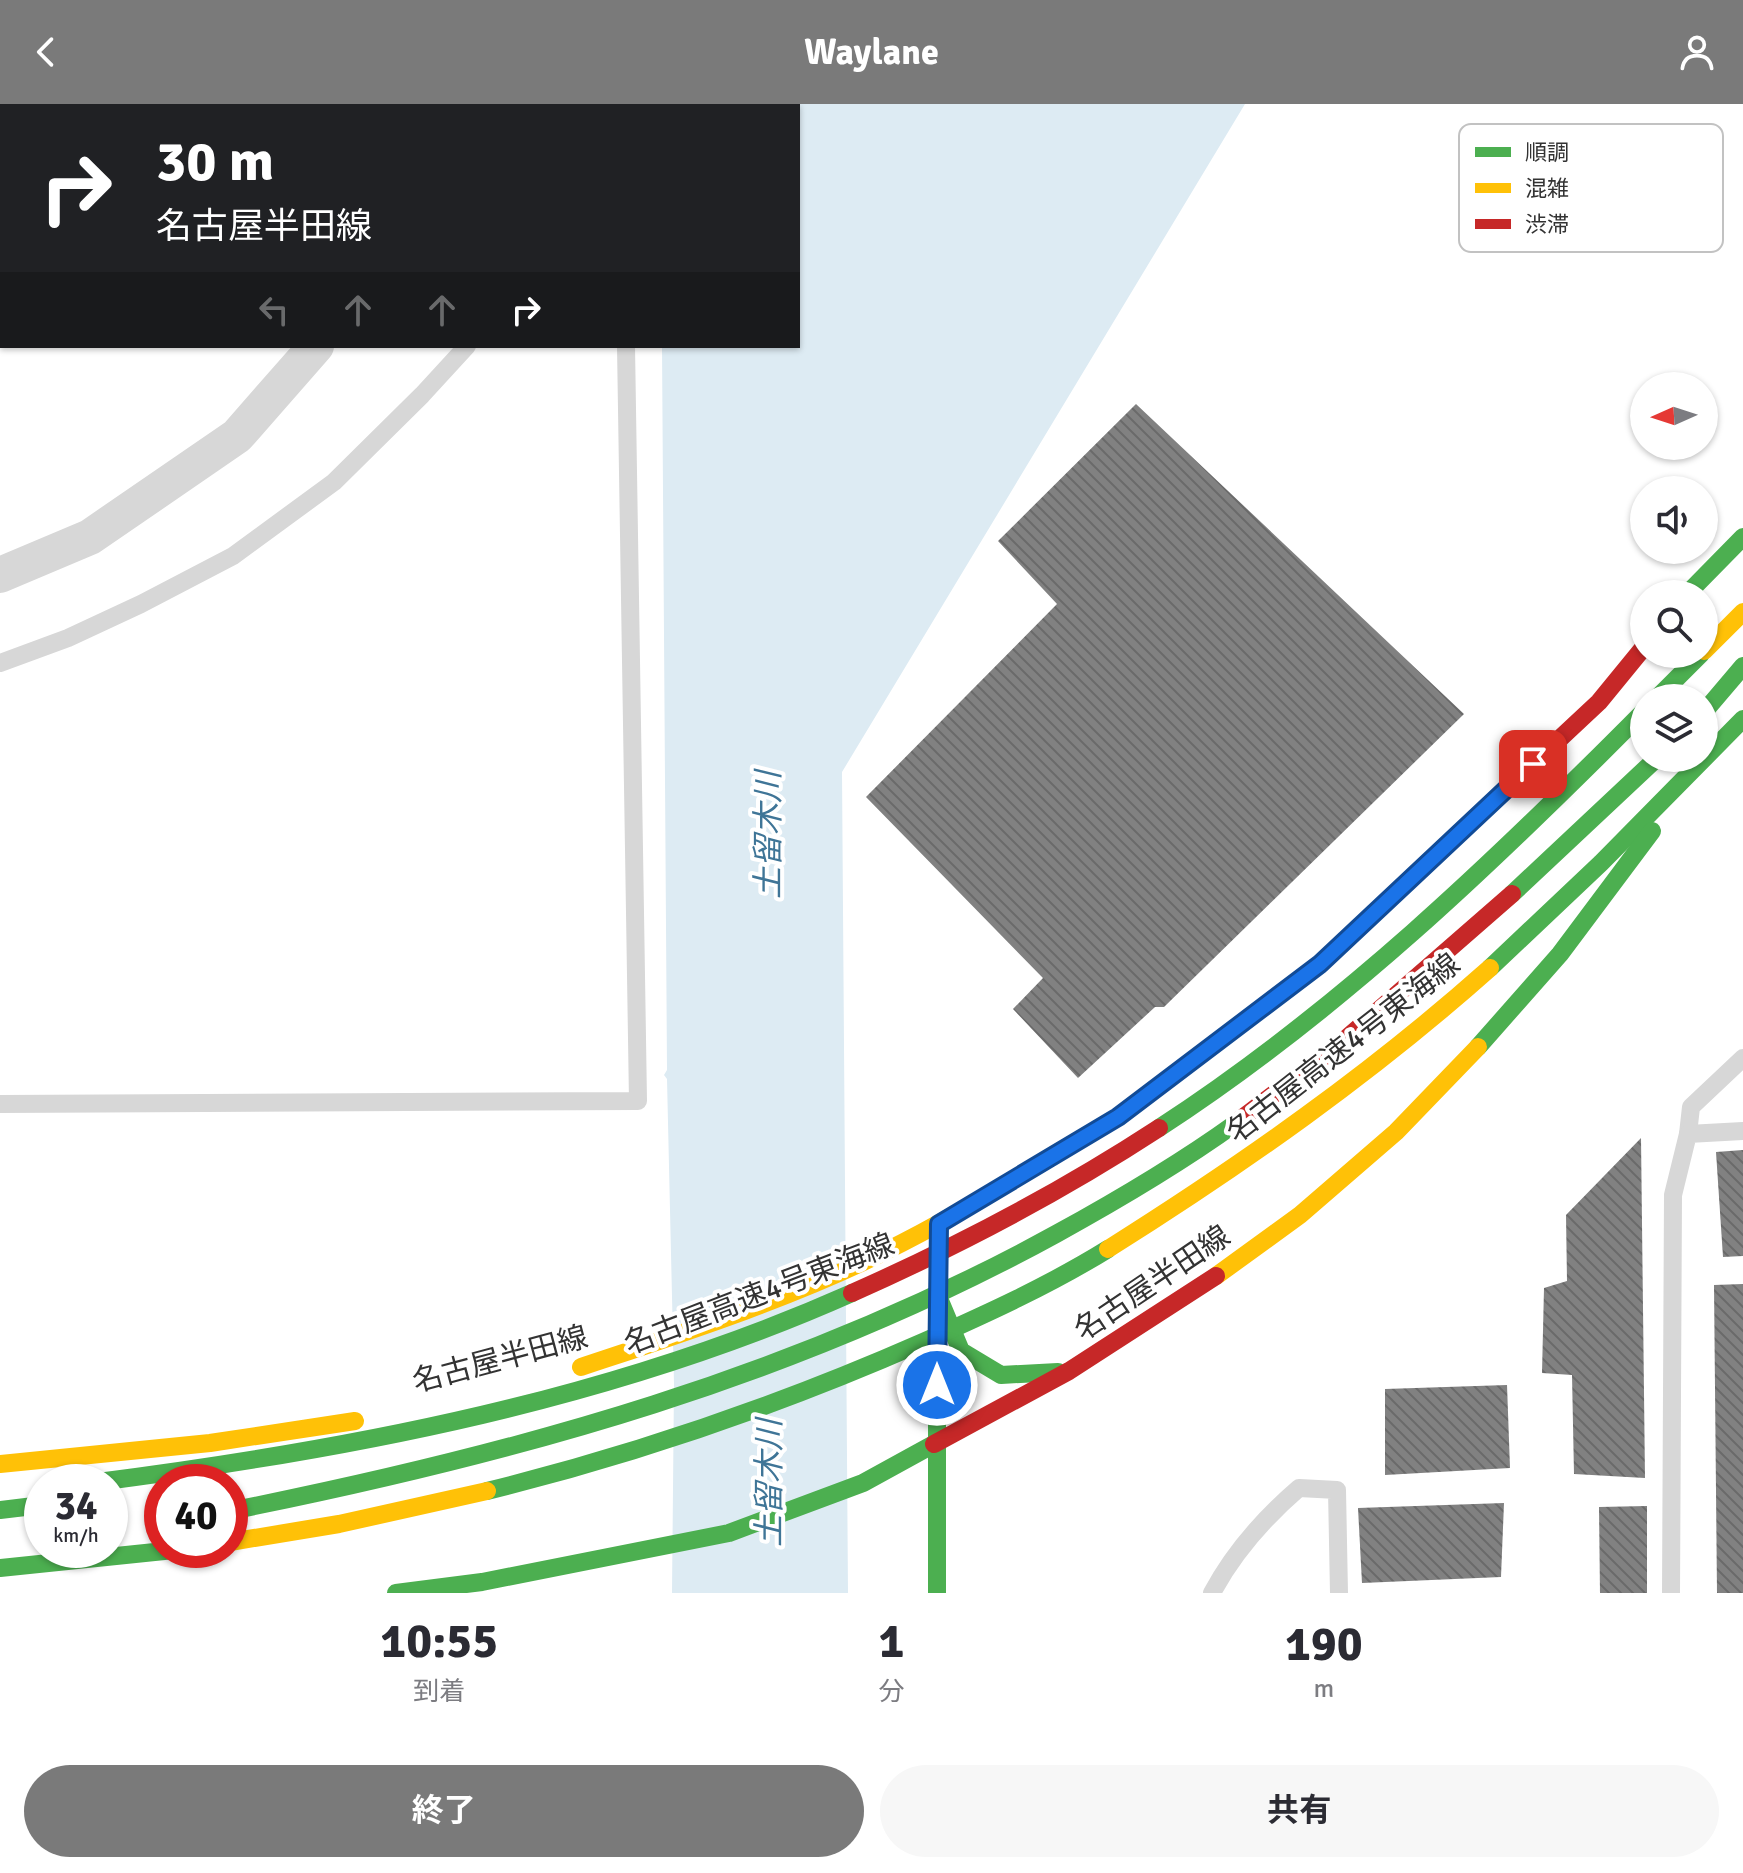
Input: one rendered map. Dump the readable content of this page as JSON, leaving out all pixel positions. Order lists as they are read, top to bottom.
{
  "streets": {
    "main road": ["名古屋高速4号東海線", "名古屋半田線"]
  },
  "water": ["土留木川"],
  "legend": ["順調", "混雑", "渋滞"],
  "north": "left",
  "page": {
    "header": "Waylane",
    "turn": ["30 m", "名古屋半田線"],
    "speed": "34 km/h",
    "limit": "40",
    "eta": [
      "10:55",
      "到着",
      "1",
      "分",
      "190",
      "m"
    ],
    "buttons": ["終了", "共有"]
  }
}
